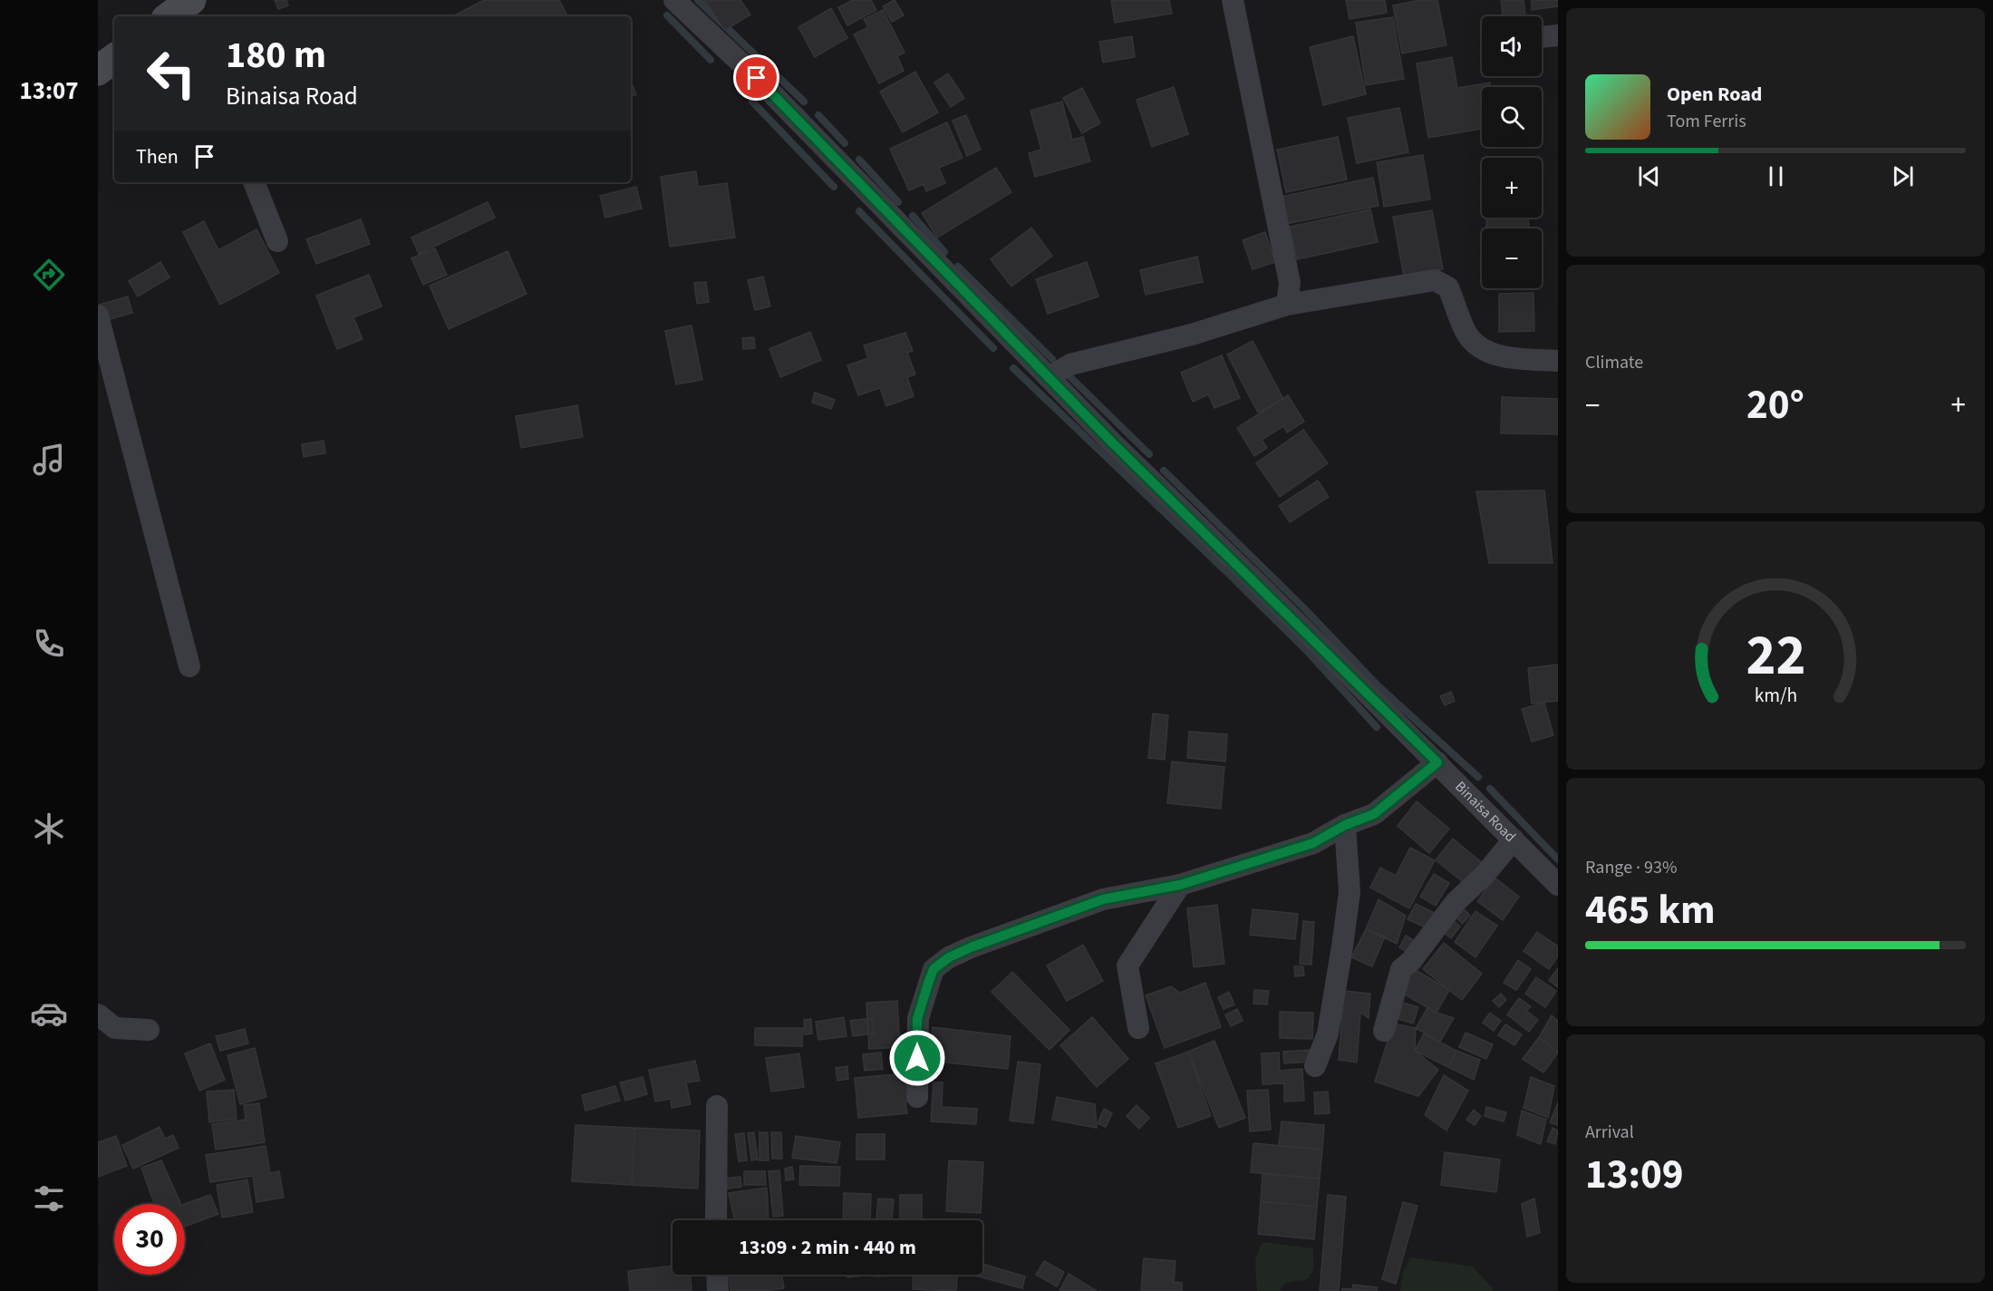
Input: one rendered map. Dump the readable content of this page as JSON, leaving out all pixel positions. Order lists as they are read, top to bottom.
{
  "streets": {
    "street": ["Binaisa Road"]
  },
  "page": {
    "tabs": "13:07",
    "map_buttons": ["+", "−"],
    "turn": ["180 m", "Binaisa Road"],
    "song": ["Open Road", "Tom Ferris"],
    "then": "Then",
    "tile": [
      "Climate",
      ["Range · 93%", "465 km"],
      ["Arrival", "13:09"]
    ],
    "heat": ["−", "20°", "+"],
    "limit": "30",
    "trip": "13:09 · 2 min · 440 m",
    "gauge": ["22", "km/h"]
  }
}
